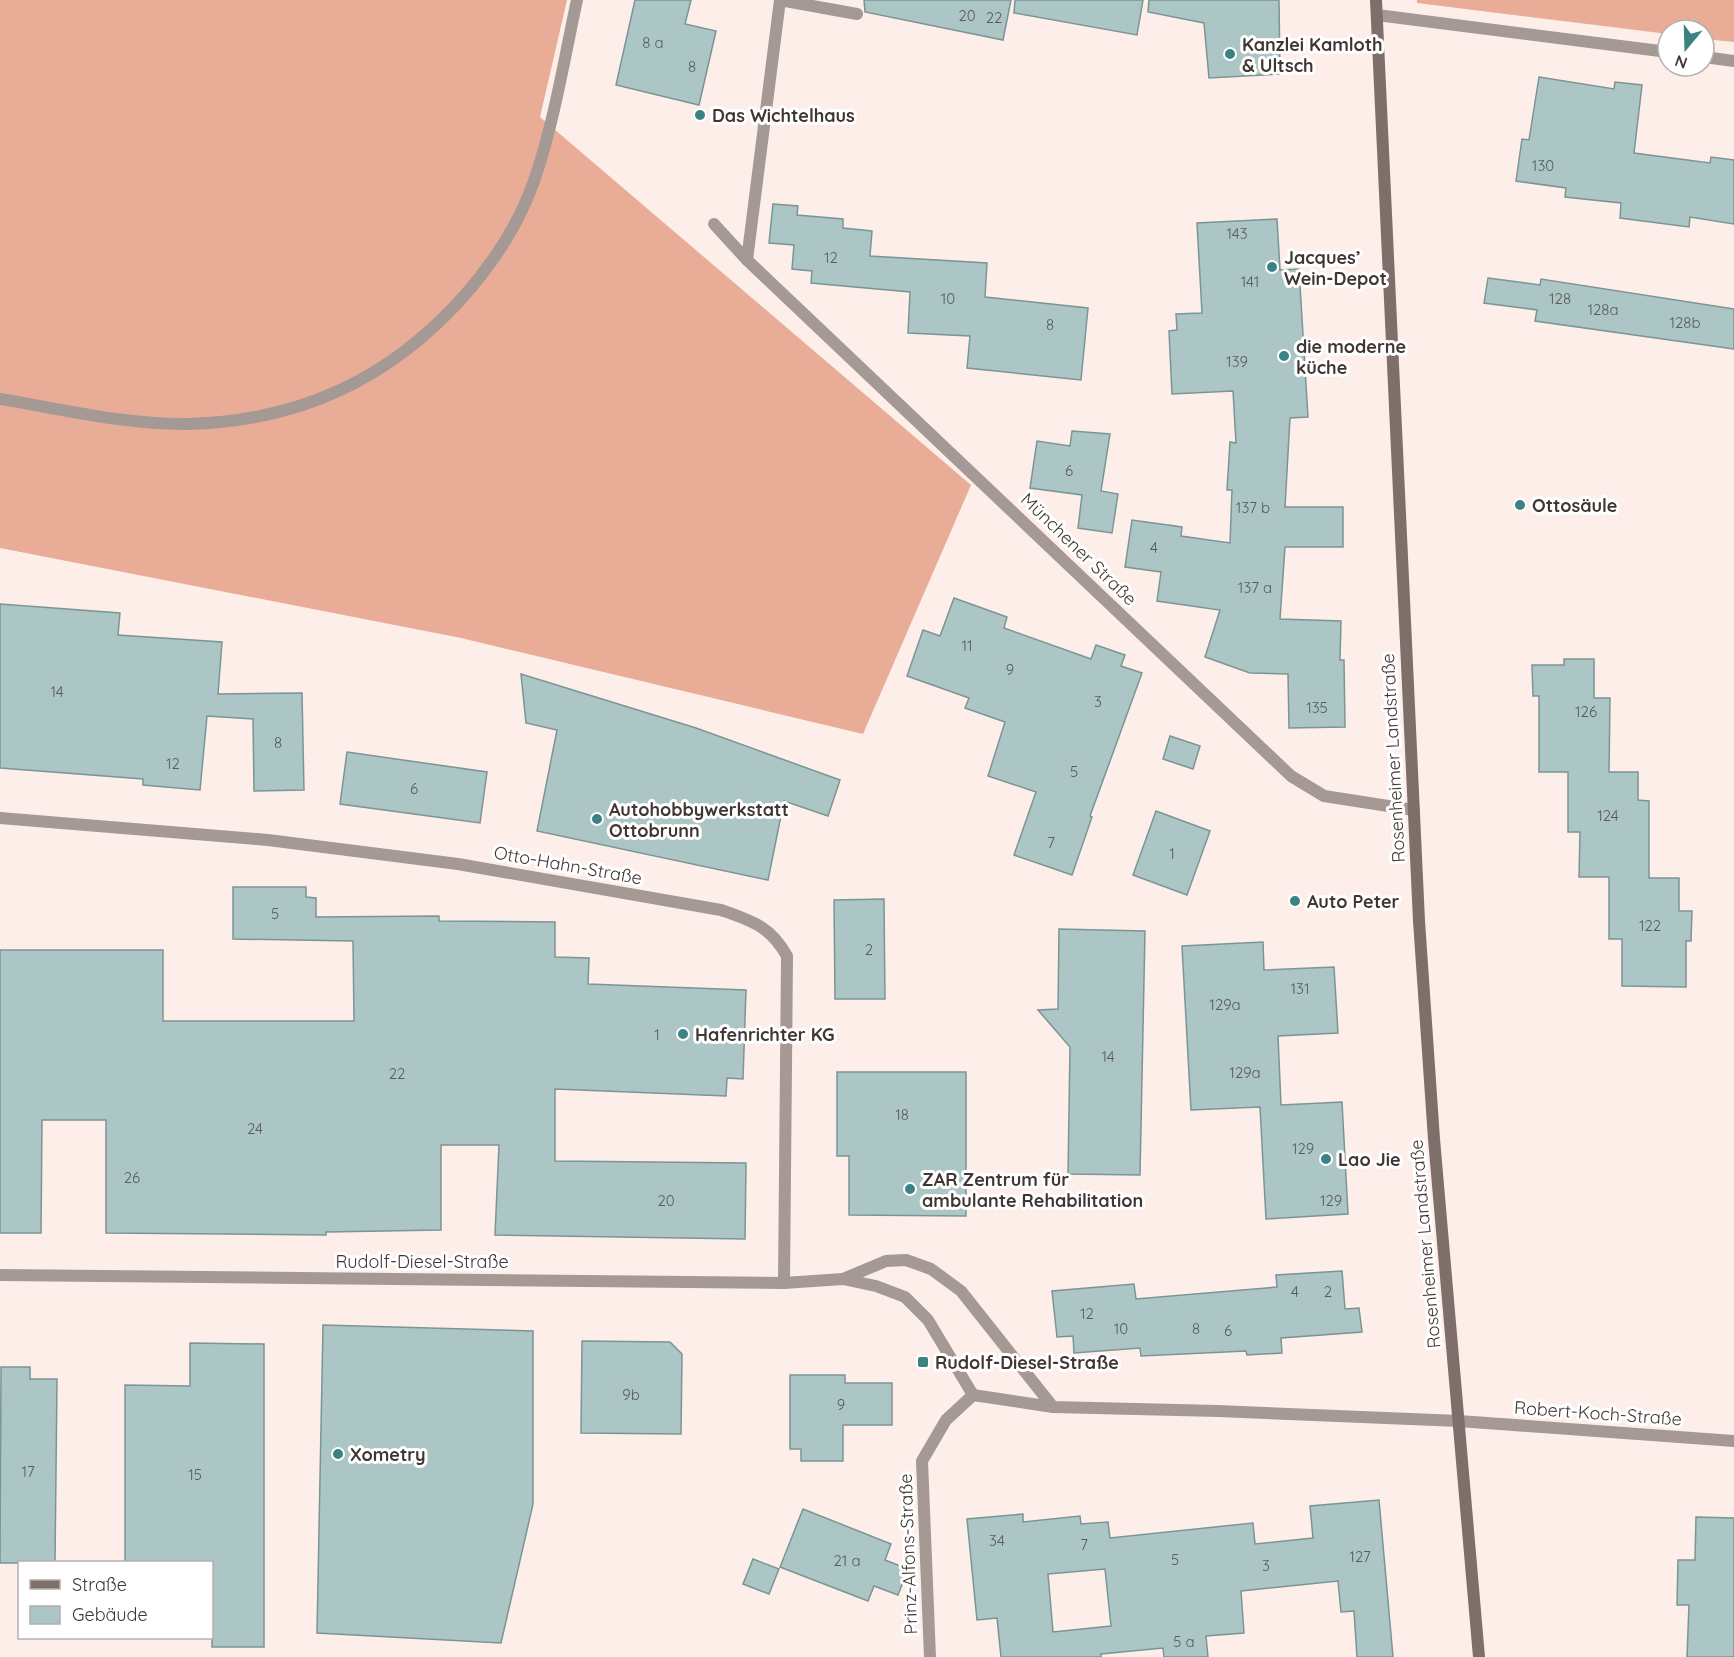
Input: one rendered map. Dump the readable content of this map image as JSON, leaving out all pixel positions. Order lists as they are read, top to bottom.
{
  "streets": {
    "main road": ["Rosenheimer Landstraße"],
    "street": [
      "Münchener Straße",
      "Otto-Hahn-Straße",
      "Rudolf-Diesel-Straße",
      "Robert-Koch-Straße",
      "Prinz-Alfons-Straße"
    ]
  },
  "crossings": [
    ["Münchener Straße", "Rosenheimer Landstraße"],
    ["Rosenheimer Landstraße", "Robert-Koch-Straße"],
    ["Otto-Hahn-Straße", "Rudolf-Diesel-Straße"],
    ["Rudolf-Diesel-Straße", "Prinz-Alfons-Straße"]
  ],
  "places": {
    "other": [
      "Kanzlei Kamloth & Ultsch",
      "Das Wichtelhaus",
      "Jacques’ Wein-Depot",
      "die moderne küche",
      "Ottosäule",
      "Autohobbywerkstatt Ottobrunn",
      "Auto Peter",
      "Hafenrichter KG",
      "Lao Jie",
      "ZAR Zentrum für ambulante Rehabilitation",
      "Xometry"
    ],
    "transit": ["Rudolf-Diesel-Straße"]
  },
  "house_numbers": [
    "20",
    "22",
    "8 a",
    "8",
    "130",
    "143",
    "12",
    "141",
    "10",
    "128",
    "128a",
    "128b",
    "8",
    "139",
    "6",
    "137 b",
    "4",
    "137 a",
    "11",
    "9",
    "14",
    "3",
    "135",
    "126",
    "8",
    "12",
    "5",
    "6",
    "124",
    "7",
    "1",
    "5",
    "122",
    "2",
    "131",
    "129a",
    "1",
    "14",
    "129a",
    "22",
    "18",
    "24",
    "129",
    "26",
    "20",
    "129",
    "4",
    "2",
    "12",
    "10",
    "8",
    "6",
    "9b",
    "9",
    "17",
    "15",
    "34",
    "7",
    "127",
    "5",
    "21 a",
    "3",
    "5 a"
  ],
  "legend": ["Straße", "Gebäude"],
  "north": "bottom"
}
